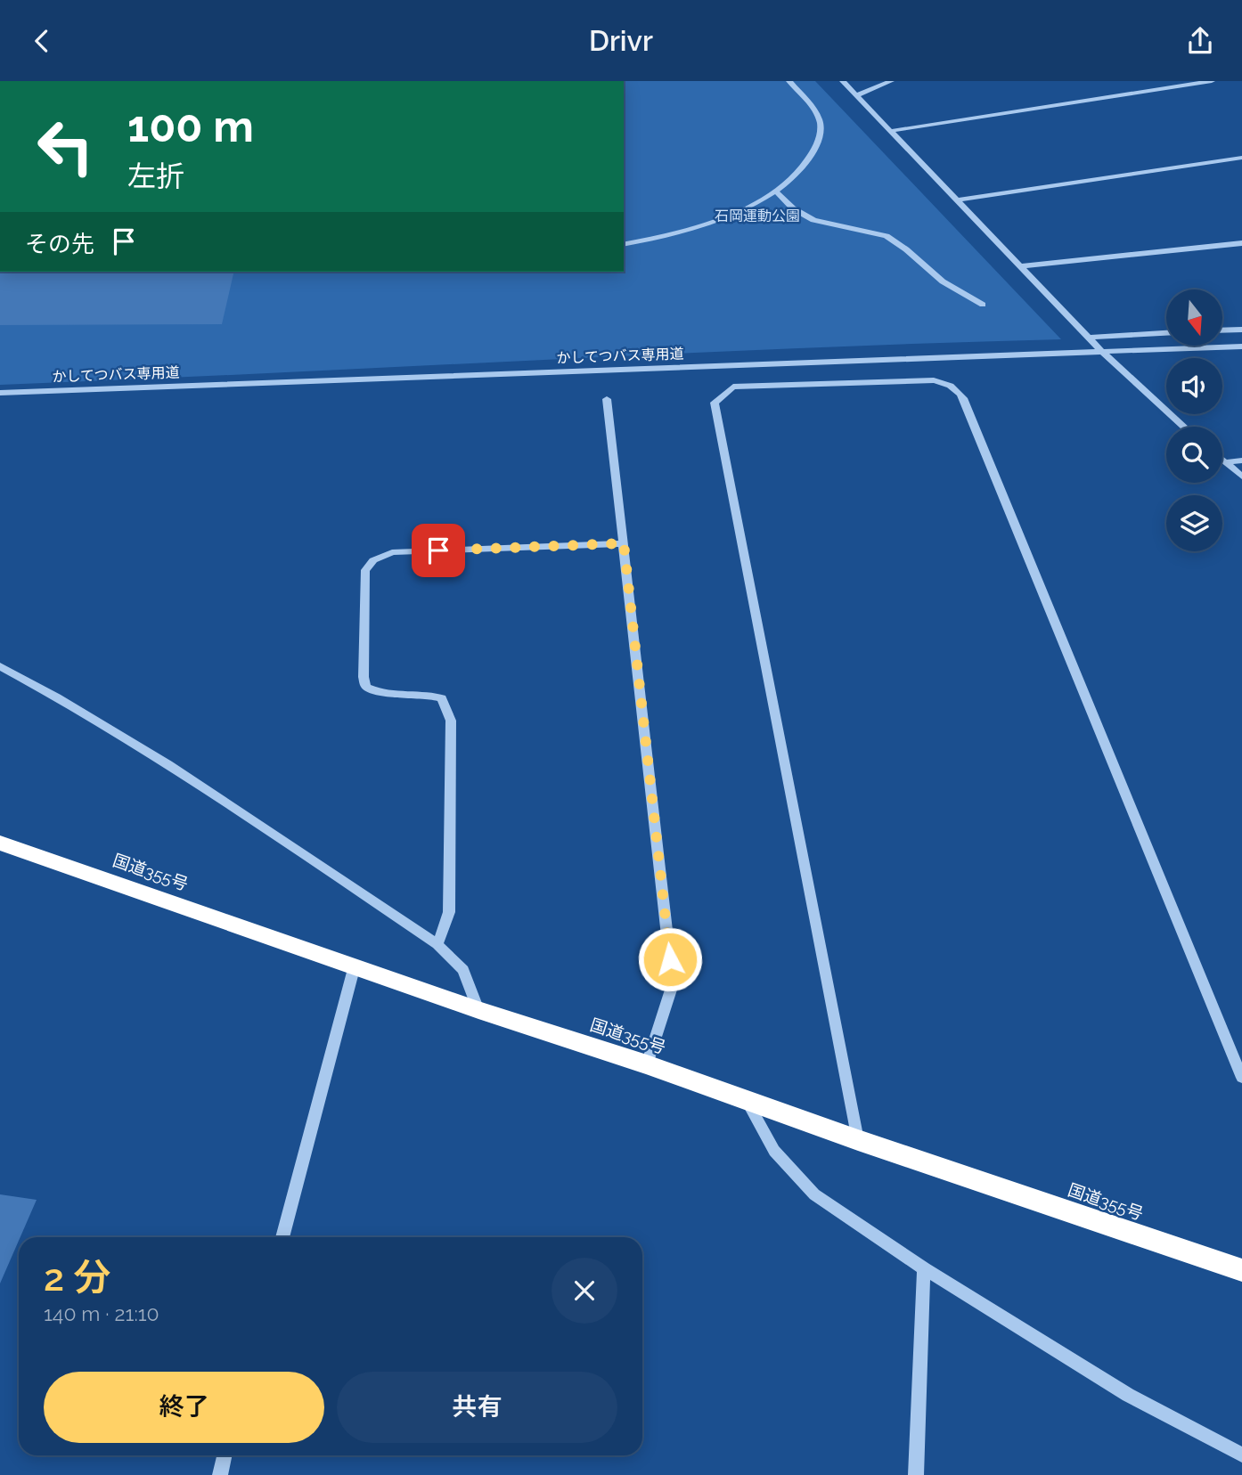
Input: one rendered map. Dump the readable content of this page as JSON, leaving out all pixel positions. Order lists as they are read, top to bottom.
{
  "streets": {
    "highway": ["国道355号"],
    "street": ["かしてつバス専用道"]
  },
  "parks": ["石岡運動公園"],
  "north": "bottom",
  "page": {
    "header": "Drivr",
    "turn": ["100 m", "左折"],
    "then": "その先",
    "heading": ["2 分", "140 m · 21:10"],
    "buttons": ["終了", "共有"]
  }
}
